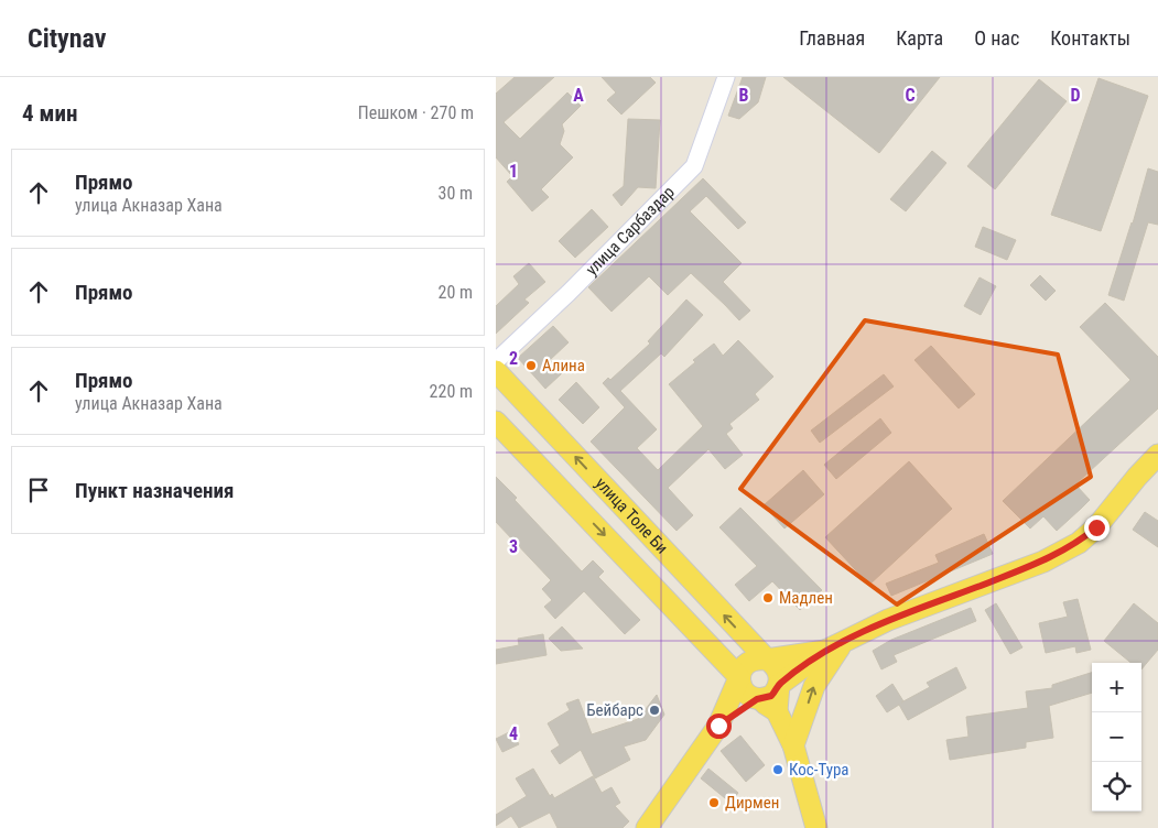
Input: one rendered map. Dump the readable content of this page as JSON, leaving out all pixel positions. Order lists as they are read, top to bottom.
{
  "streets": {
    "main road": ["улица Толе Би"],
    "street": ["улица Сарбаздар"]
  },
  "places": [
    "Алина",
    "Мадлен",
    "Бейбарс",
    "Кос-Тура",
    "Дирмен"
  ],
  "page": {
    "header": "Citynav",
    "nav": [
      "Главная",
      "Карта",
      "О нас",
      "Контакты"
    ],
    "heading": ["4 мин", "Пешком · 270 m"],
    "list": [
      ["Прямо", "улица Акназар Хана", "30 m"],
      ["Прямо", "20 m"],
      ["Прямо", "улица Акназар Хана", "220 m"],
      "Пункт назначения"
    ],
    "map_buttons": ["+", "−"]
  },
  "grid": {
    "columns": [
      "A",
      "B",
      "C",
      "D"
    ],
    "rows": [
      "1",
      "2",
      "3",
      "4"
    ]
  }
}
